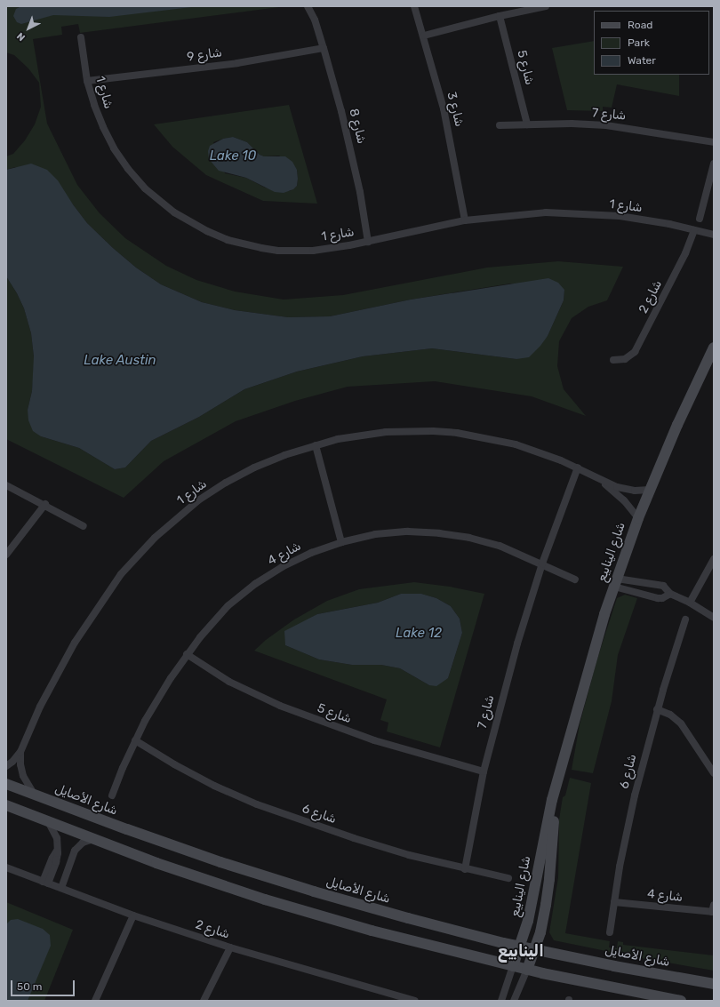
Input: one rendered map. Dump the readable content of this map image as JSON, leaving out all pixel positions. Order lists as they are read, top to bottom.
{
  "streets": {
    "main road": ["شارع الينابيع", "شارع الأصايل"],
    "street": [
      "شارع 9",
      "شارع 5",
      "شارع 1",
      "شارع 3",
      "شارع 7",
      "شارع 8",
      "شارع 2",
      "شارع 4",
      "شارع 6"
    ]
  },
  "crossings": [
    ["شارع 9", "شارع 1"],
    ["شارع 9", "شارع 8"],
    ["شارع 5", "شارع 7"],
    ["شارع 5", "شارع 4"],
    ["شارع 1", "شارع 3"],
    ["شارع 1", "شارع 8"],
    ["شارع 1", "شارع 2"],
    ["شارع 1", "شارع الينابيع"],
    ["شارع 1", "شارع الأصايل"],
    ["شارع 7", "شارع 4"],
    ["شارع 7", "شارع 6"],
    ["شارع الينابيع", "شارع الأصايل"],
    ["شارع 4", "شارع 6"]
  ],
  "districts": ["الينابيع"],
  "water": ["Lake 10", "Lake Austin", "Lake 12"],
  "legend": ["Road", "Park", "Water"],
  "scale_bar": "50 m",
  "north": "bottom left"
}
